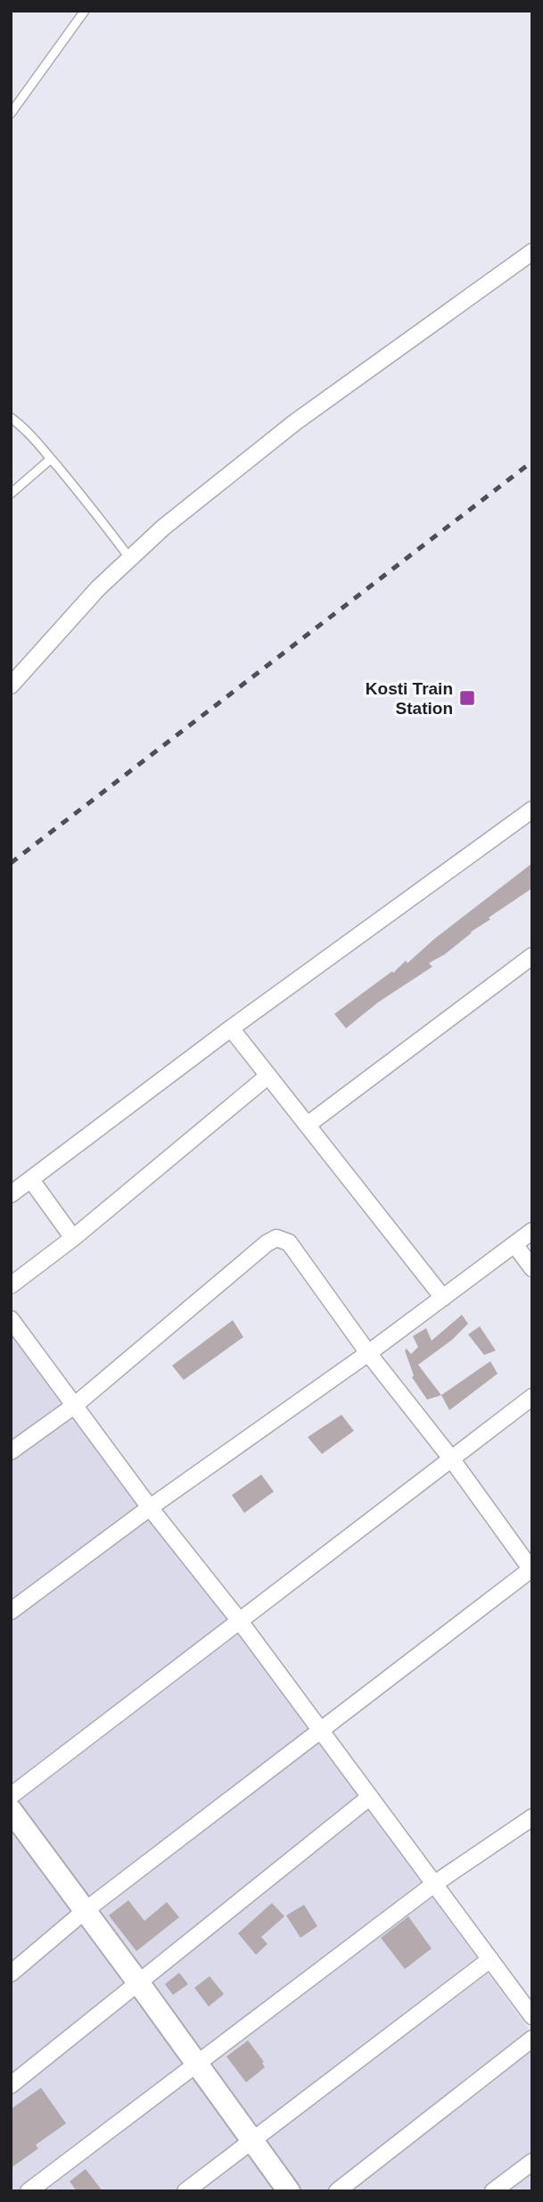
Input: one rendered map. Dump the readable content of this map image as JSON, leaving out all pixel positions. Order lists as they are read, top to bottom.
{
  "places": {
    "transit": ["Kosti Train Station"]
  }
}
